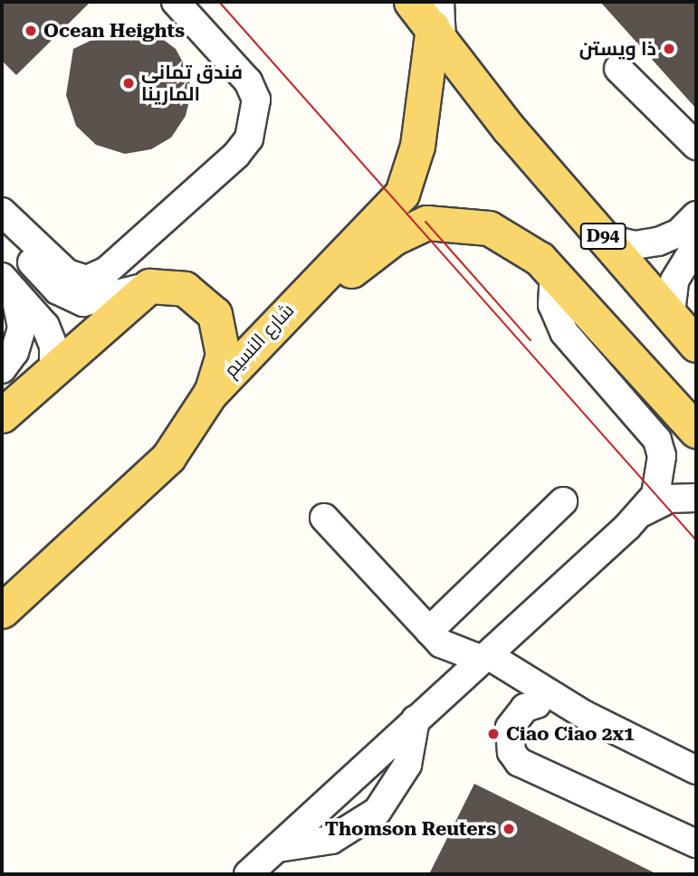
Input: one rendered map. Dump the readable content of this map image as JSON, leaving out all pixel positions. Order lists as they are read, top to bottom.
{
  "streets": {
    "main road": ["D94", "شارع النسيم"]
  },
  "crossings": [
    ["D94", "شارع النسيم"]
  ],
  "places": [
    "Ocean Heights",
    "ذا ويستن",
    "فندق تماني المارينا",
    "Ciao Ciao 2x1",
    "Thomson Reuters"
  ]
}
